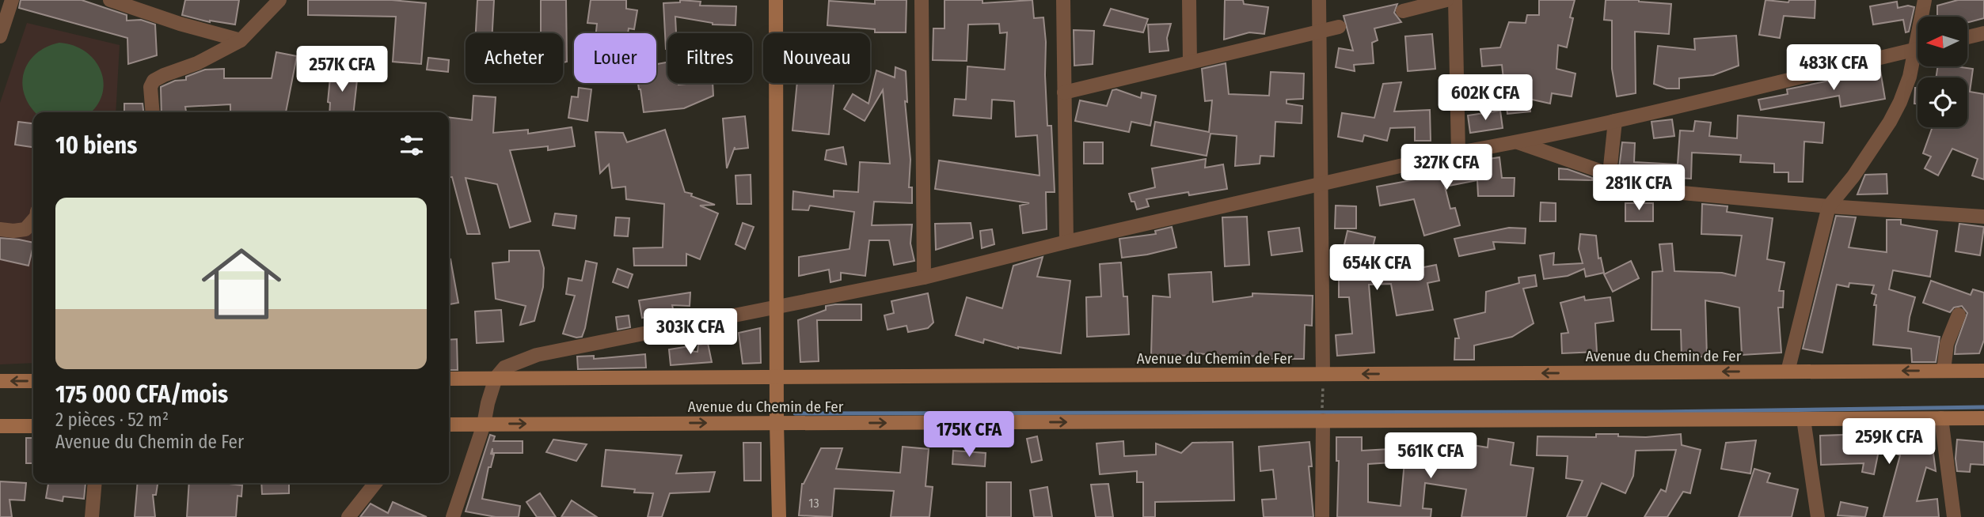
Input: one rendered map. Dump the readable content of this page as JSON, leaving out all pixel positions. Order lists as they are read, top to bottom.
{
  "streets": {
    "main road": ["Avenue du Chemin de Fer"]
  },
  "house_numbers": ["13"],
  "north": "left",
  "page": {
    "chip": [
      "Acheter",
      "Louer",
      "Filtres",
      "Nouveau"
    ],
    "price": [
      "483K CFA",
      "257K CFA",
      "602K CFA",
      "327K CFA",
      "281K CFA",
      "654K CFA",
      "303K CFA",
      "175K CFA",
      "259K CFA",
      "561K CFA"
    ],
    "heading": "10 biens",
    "list": [
      {
        "name": "175 000 CFA/mois",
        "note": "2 pièces · 52 m² · Avenue du Chemin de Fer"
      }
    ]
  }
}
